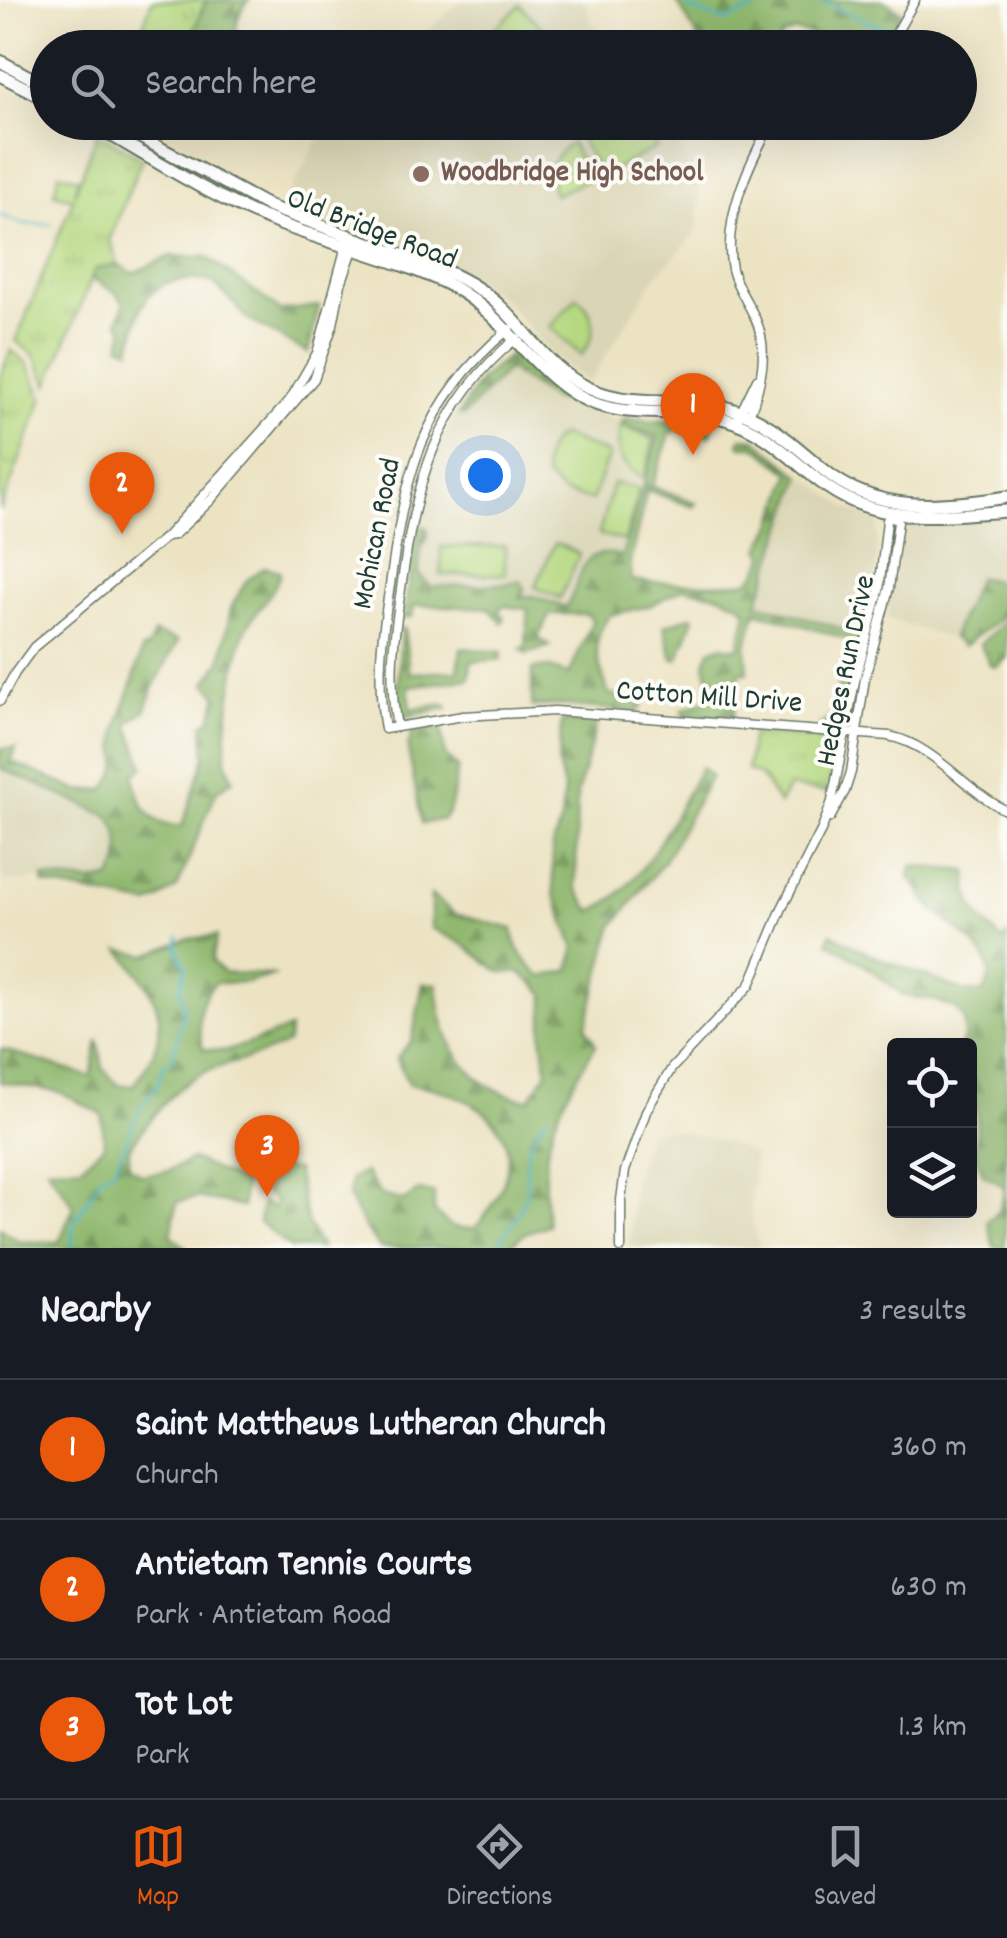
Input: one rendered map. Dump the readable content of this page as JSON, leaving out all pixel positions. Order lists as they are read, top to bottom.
{
  "streets": {
    "main road": ["Old Bridge Road"],
    "street": ["Mohican Road", "Hedges Run Drive", "Cotton Mill Drive"]
  },
  "crossings": [
    ["Old Bridge Road", "Mohican Road"],
    ["Old Bridge Road", "Hedges Run Drive"],
    ["Mohican Road", "Cotton Mill Drive"],
    ["Hedges Run Drive", "Cotton Mill Drive"]
  ],
  "places": ["Woodbridge High School"],
  "page": {
    "search": "Search here",
    "pins": ["1", "2", "3"],
    "heading": ["Nearby", "3 results"],
    "list": [
      {
        "mark": "1",
        "name": "Saint Matthews Lutheran Church",
        "note": "Church",
        "value": "360 m"
      },
      {
        "mark": "2",
        "name": "Antietam Tennis Courts",
        "note": "Park · Antietam Road",
        "value": "630 m"
      },
      {
        "mark": "3",
        "name": "Tot Lot",
        "note": "Park",
        "value": "1.3 km"
      }
    ],
    "nav": ["Map", "Directions", "Saved"]
  }
}
